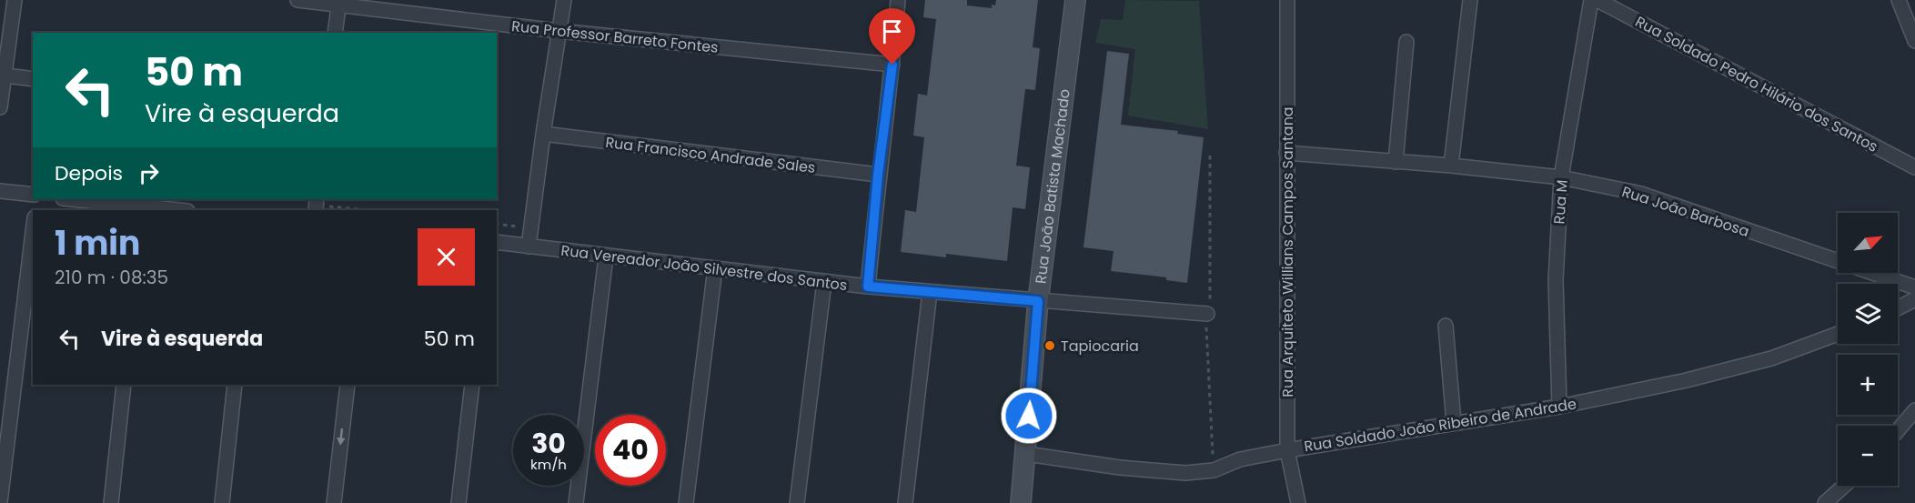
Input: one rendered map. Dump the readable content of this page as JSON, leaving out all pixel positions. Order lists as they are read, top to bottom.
{
  "streets": {
    "street": [
      "Rua Professor Barreto Fontes",
      "Rua Soldado Pedro Hilário dos Santos",
      "Rua Francisco Andrade Sales",
      "Rua João Batista Machado",
      "Rua M",
      "Rua João Barbosa",
      "Rua Arquiteto Willians Campos Santana",
      "Rua Vereador João Silvestre dos Santos",
      "Rua Soldado João Ribeiro de Andrade"
    ]
  },
  "crossings": [
    ["Rua João Batista Machado", "Rua Vereador João Silvestre dos Santos"],
    ["Rua João Batista Machado", "Rua Soldado João Ribeiro de Andrade"],
    ["Rua M", "Rua João Barbosa"],
    ["Rua M", "Rua Soldado João Ribeiro de Andrade"],
    ["Rua João Barbosa", "Rua Arquiteto Willians Campos Santana"],
    ["Rua Arquiteto Willians Campos Santana", "Rua Soldado João Ribeiro de Andrade"]
  ],
  "places": ["Tapiocaria"],
  "north": "top right",
  "page": {
    "turn": ["50 m", "Vire à esquerda"],
    "then": "Depois",
    "heading": ["1 min", "210 m · 08:35"],
    "map_buttons": ["+", "−"],
    "list": [
      {
        "name": "Vire à esquerda",
        "value": "50 m"
      }
    ],
    "speed": "30 km/h",
    "limit": "40"
  }
}
